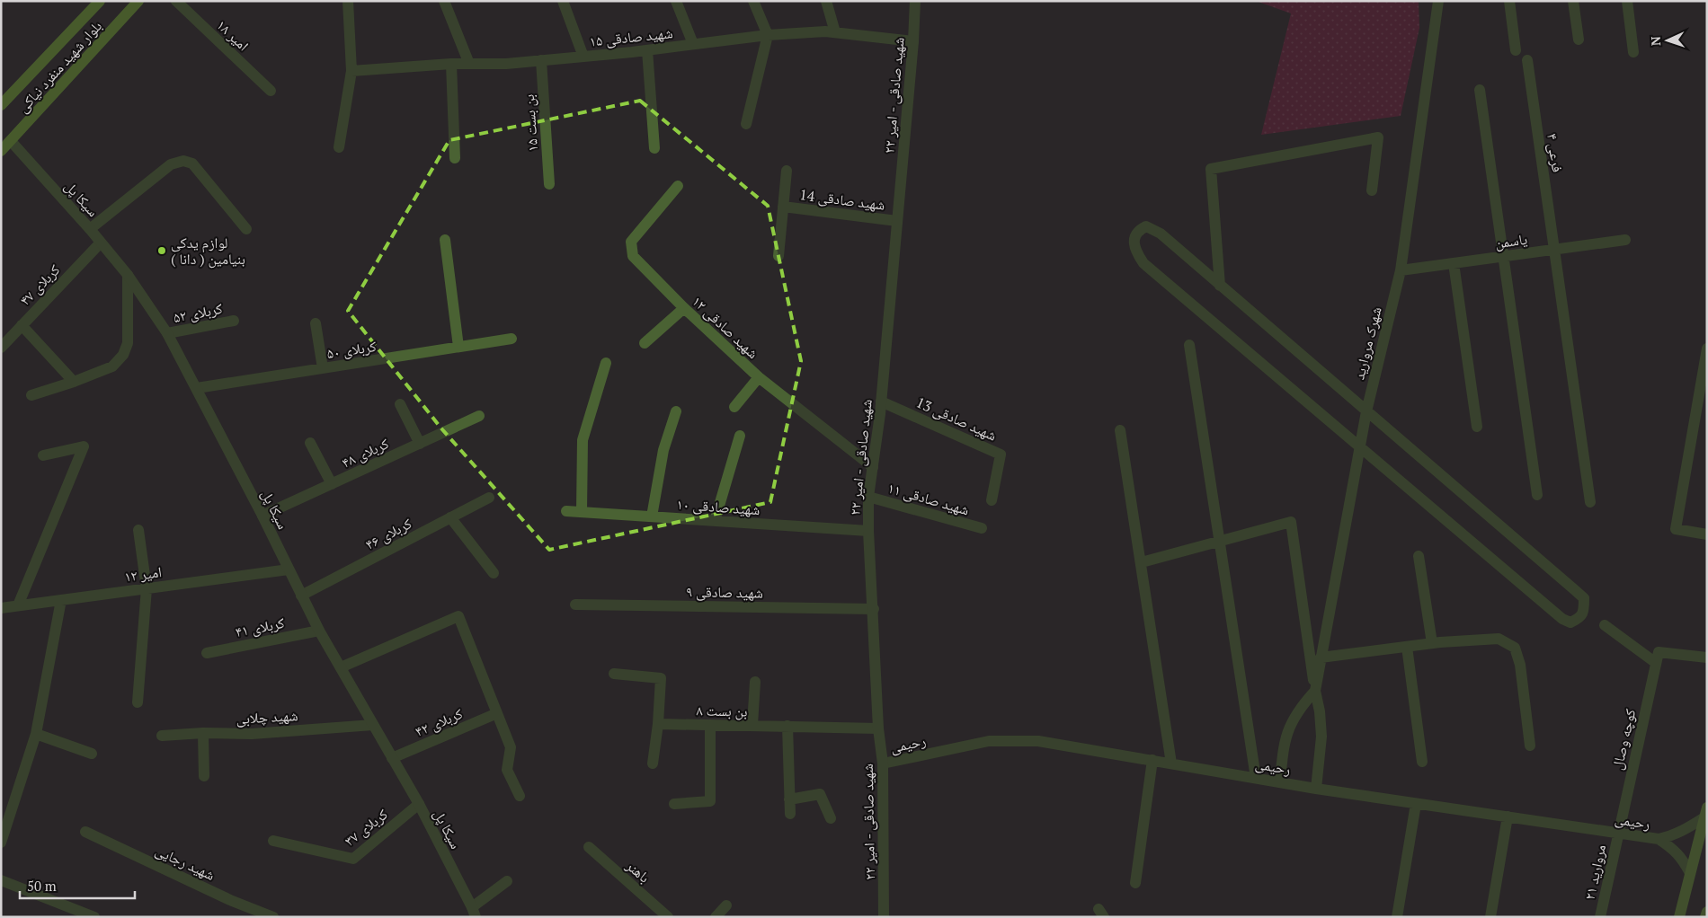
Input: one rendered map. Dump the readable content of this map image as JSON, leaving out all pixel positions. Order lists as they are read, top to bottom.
{
  "streets": {
    "main road": ["بلوار شهید منفرد نیاکی"],
    "street": [
      "امیر ۱۸",
      "شهید صادقی ۱۵",
      "شهید صادقی - امیر ۲۲",
      "بن بست ۱۵",
      "فرعی ۴",
      "سیکا پل",
      "شهید صادقی 14",
      "یاسمن",
      "کربلای ۴۷",
      "کربلای ۵۲",
      "شهید صادقی ۱۲",
      "شهرک مروارید",
      "کربلای ۵۰",
      "شهید صادقی 13",
      "کربلای ۴۸",
      "شهید صادقی ۱۱",
      "شهید صادقی ۱۰",
      "کربلای ۴۶",
      "امير ۱۲",
      "شهید صادقی ۹",
      "کربلای ۴۱",
      "بن بست ۸",
      "شهید چلابی",
      "کربلای ۴۲",
      "کوچه وصال",
      "رحیمی",
      "کربلای ۳۷",
      "شهید رجایی",
      "باهنر",
      "مروارید ۲۱"
    ]
  },
  "crossings": [
    ["شهید صادقی ۱۵", "شهید صادقی - امیر ۲۲"],
    ["شهید صادقی ۱۵", "بن بست ۱۵"],
    ["بلوار شهید منفرد نیاکی", "سیکا پل"],
    ["شهید صادقی - امیر ۲۲", "شهید صادقی 14"],
    ["شهید صادقی - امیر ۲۲", "شهید صادقی ۱۲"],
    ["شهید صادقی - امیر ۲۲", "شهید صادقی 13"],
    ["شهید صادقی - امیر ۲۲", "شهید صادقی ۱۱"],
    ["شهید صادقی - امیر ۲۲", "شهید صادقی ۱۰"],
    ["شهید صادقی - امیر ۲۲", "شهید صادقی ۹"],
    ["شهید صادقی - امیر ۲۲", "بن بست ۸"],
    ["شهید صادقی - امیر ۲۲", "رحیمی"],
    ["فرعی ۴", "یاسمن"],
    ["سیکا پل", "کربلای ۴۷"],
    ["سیکا پل", "کربلای ۵۲"],
    ["سیکا پل", "کربلای ۵۰"],
    ["سیکا پل", "کربلای ۴۸"],
    ["سیکا پل", "کربلای ۴۶"],
    ["سیکا پل", "امير ۱۲"],
    ["سیکا پل", "کربلای ۴۱"],
    ["سیکا پل", "شهید چلابی"],
    ["سیکا پل", "کربلای ۴۲"],
    ["سیکا پل", "کربلای ۳۷"],
    ["یاسمن", "شهرک مروارید"],
    ["شهرک مروارید", "رحیمی"],
    ["کوچه وصال", "رحیمی"],
    ["کوچه وصال", "مروارید ۲۱"],
    ["رحیمی", "مروارید ۲۱"]
  ],
  "places": ["لوازم یدکی بنیامین ( دانا )"],
  "scale_bar": "50 m",
  "north": "left"
}
